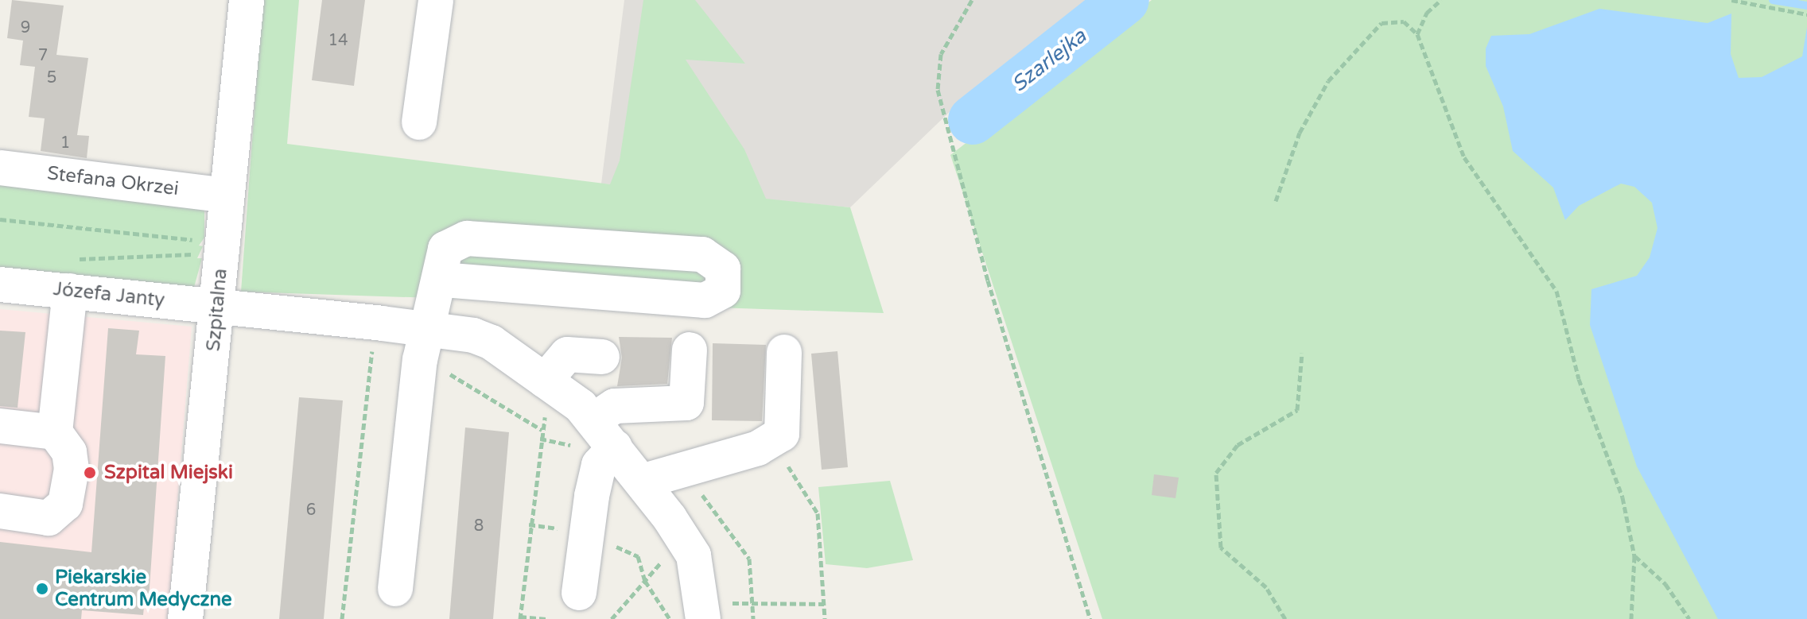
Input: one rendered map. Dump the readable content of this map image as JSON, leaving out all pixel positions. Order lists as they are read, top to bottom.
{
  "streets": {
    "street": ["Stefana Okrzei", "Józefa Janty", "Szpitalna"]
  },
  "crossings": [
    ["Stefana Okrzei", "Szpitalna"],
    ["Józefa Janty", "Szpitalna"]
  ],
  "water": ["Szarlejka"],
  "places": ["Szpital Miejski", "Piekarskie Centrum Medyczne"],
  "house_numbers": [
    "9",
    "14",
    "7",
    "5",
    "1",
    "6",
    "8"
  ]
}
